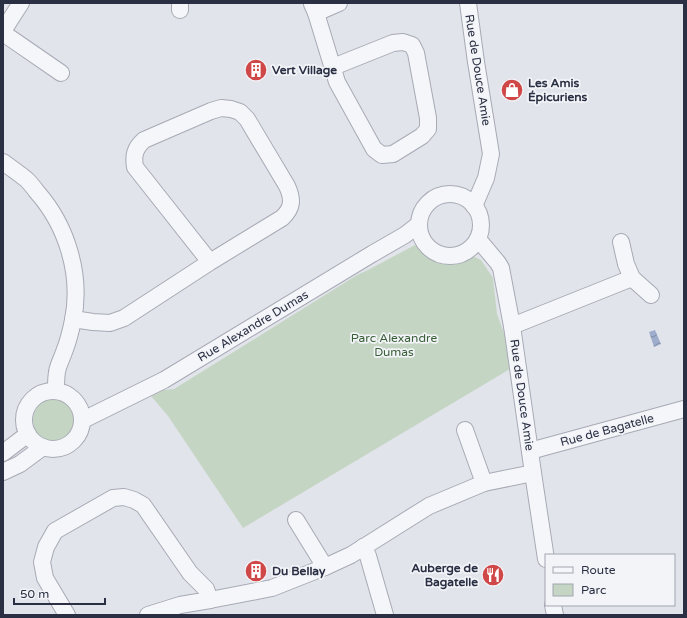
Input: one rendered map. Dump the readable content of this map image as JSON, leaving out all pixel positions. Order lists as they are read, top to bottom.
{
  "streets": {
    "street": ["Rue de Douce Amie", "Rue Alexandre Dumas", "Rue de Bagatelle"]
  },
  "crossings": [
    ["Rue de Douce Amie", "Rue Alexandre Dumas"],
    ["Rue de Douce Amie", "Rue de Bagatelle"]
  ],
  "parks": ["Parc Alexandre Dumas"],
  "places": {
    "building": ["Vert Village", "Du Bellay"],
    "shop": ["Les Amis Épicuriens"],
    "restaurant": ["Auberge de Bagatelle"]
  },
  "legend": ["Route", "Parc"],
  "scale_bar": "50 m"
}
